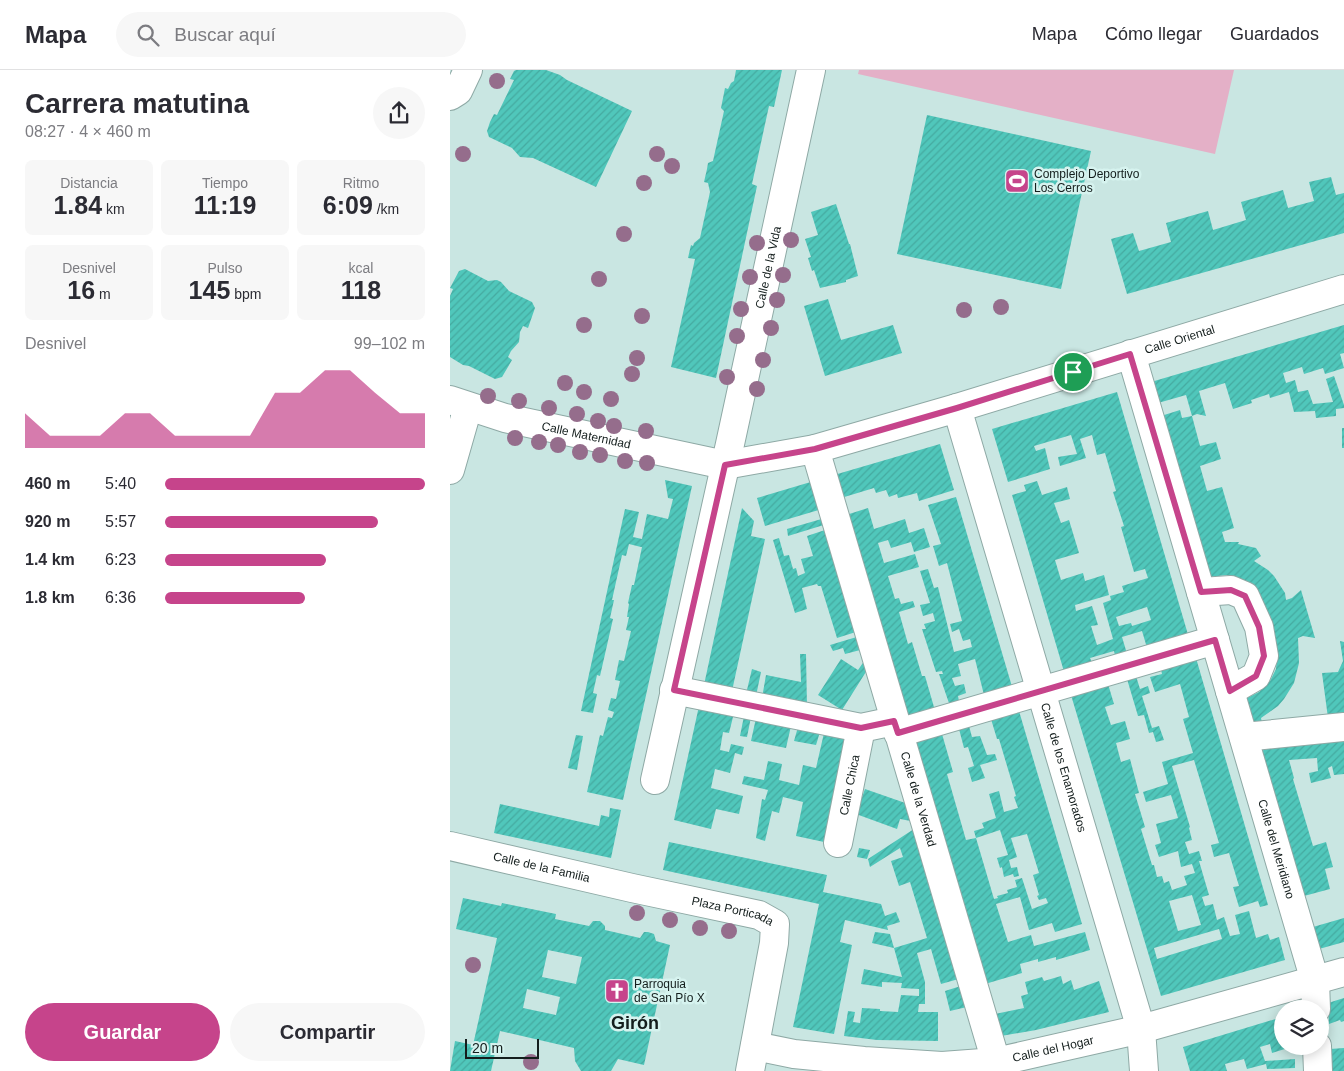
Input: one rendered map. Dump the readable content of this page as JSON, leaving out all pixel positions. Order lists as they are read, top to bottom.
{
  "streets": {
    "street": [
      "Calle de la Vida",
      "Calle Oriental",
      "Calle Maternidad",
      "Calle de los Enamorados",
      "Calle Chica",
      "Calle de la Verdad",
      "Calle del Meridiano",
      "Calle de la Familia",
      "Plaza Porticada",
      "Calle del Hogar"
    ]
  },
  "crossings": [
    ["Calle de la Vida", "Calle Oriental"],
    ["Calle de la Vida", "Calle Maternidad"],
    ["Calle Oriental", "Calle Maternidad"],
    ["Calle Oriental", "Calle de los Enamorados"],
    ["Calle Oriental", "Calle de la Verdad"],
    ["Calle Oriental", "Calle del Meridiano"],
    ["Calle de los Enamorados", "Calle del Hogar"],
    ["Calle de la Verdad", "Calle del Hogar"],
    ["Calle del Meridiano", "Calle del Hogar"],
    ["Calle de la Familia", "Plaza Porticada"],
    ["Plaza Porticada", "Calle del Hogar"]
  ],
  "districts": ["Girón"],
  "places": {
    "sports": ["Complejo Deportivo Los Cerros"],
    "church": ["Parroquia de San Pío X"]
  },
  "scale_bar": "20 m",
  "page": {
    "header": "Mapa",
    "search": "Buscar aquí",
    "nav": ["Mapa", "Cómo llegar", "Guardados"],
    "heading": ["Carrera matutina", "08:27 · 4 × 460 m"],
    "stats": [
      ["Distancia", "1.84 km"],
      ["Tiempo", "11:19"],
      ["Ritmo", "6:09 /km"],
      ["Desnivel", "16 m"],
      ["Pulso", "145 bpm"],
      ["kcal", "118"]
    ],
    "chart": ["Desnivel", "99–102 m"],
    "list": [
      {
        "name": "460 m",
        "note": "5:40"
      },
      {
        "name": "920 m",
        "note": "5:57"
      },
      {
        "name": "1.4 km",
        "note": "6:23"
      },
      {
        "name": "1.8 km",
        "note": "6:36"
      }
    ],
    "buttons": ["Guardar", "Compartir"],
    "scale": "20 m"
  }
}
